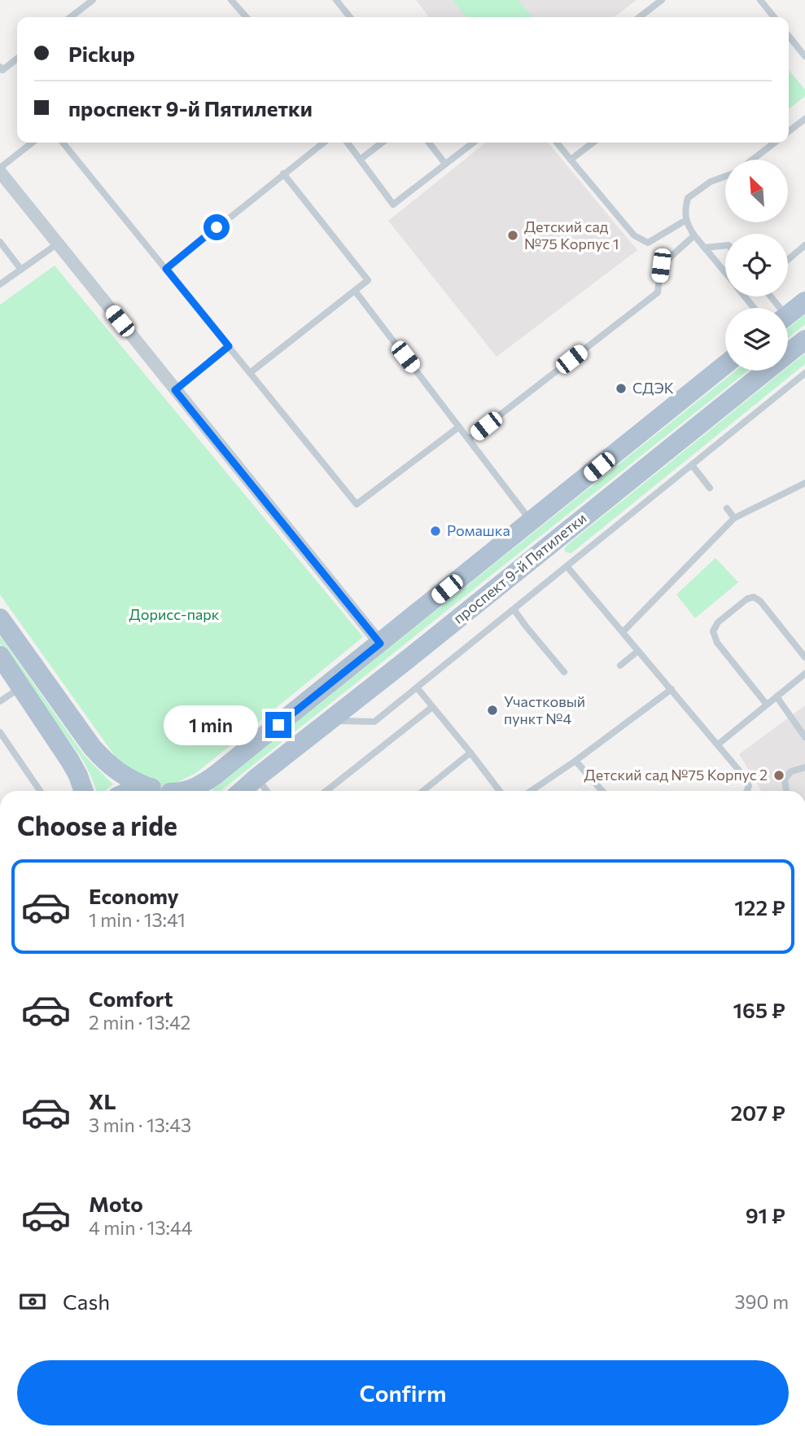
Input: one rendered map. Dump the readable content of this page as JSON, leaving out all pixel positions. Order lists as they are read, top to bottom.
{
  "streets": {
    "main road": ["проспект 9-й Пятилетки"]
  },
  "parks": ["Дорисс-парк"],
  "places": [
    "Детский сад №75 Корпус 1",
    "СДЭК",
    "Ромашка",
    "Участковый пункт №4",
    "Детский сад №75 Корпус 2"
  ],
  "north": "top left",
  "page": {
    "banner": ["Pickup", "проспект 9-й Пятилетки"],
    "bubble": "1 min",
    "heading": "Choose a ride",
    "list": [
      {
        "name": "Economy",
        "note": "1 min · 13:41",
        "value": "122 ₽"
      },
      {
        "name": "Comfort",
        "note": "2 min · 13:42",
        "value": "165 ₽"
      },
      {
        "name": "XL",
        "note": "3 min · 13:43",
        "value": "207 ₽"
      },
      {
        "name": "Moto",
        "note": "4 min · 13:44",
        "value": "91 ₽"
      }
    ],
    "pay": ["Cash", "390 m"],
    "buttons": "Confirm"
  }
}
